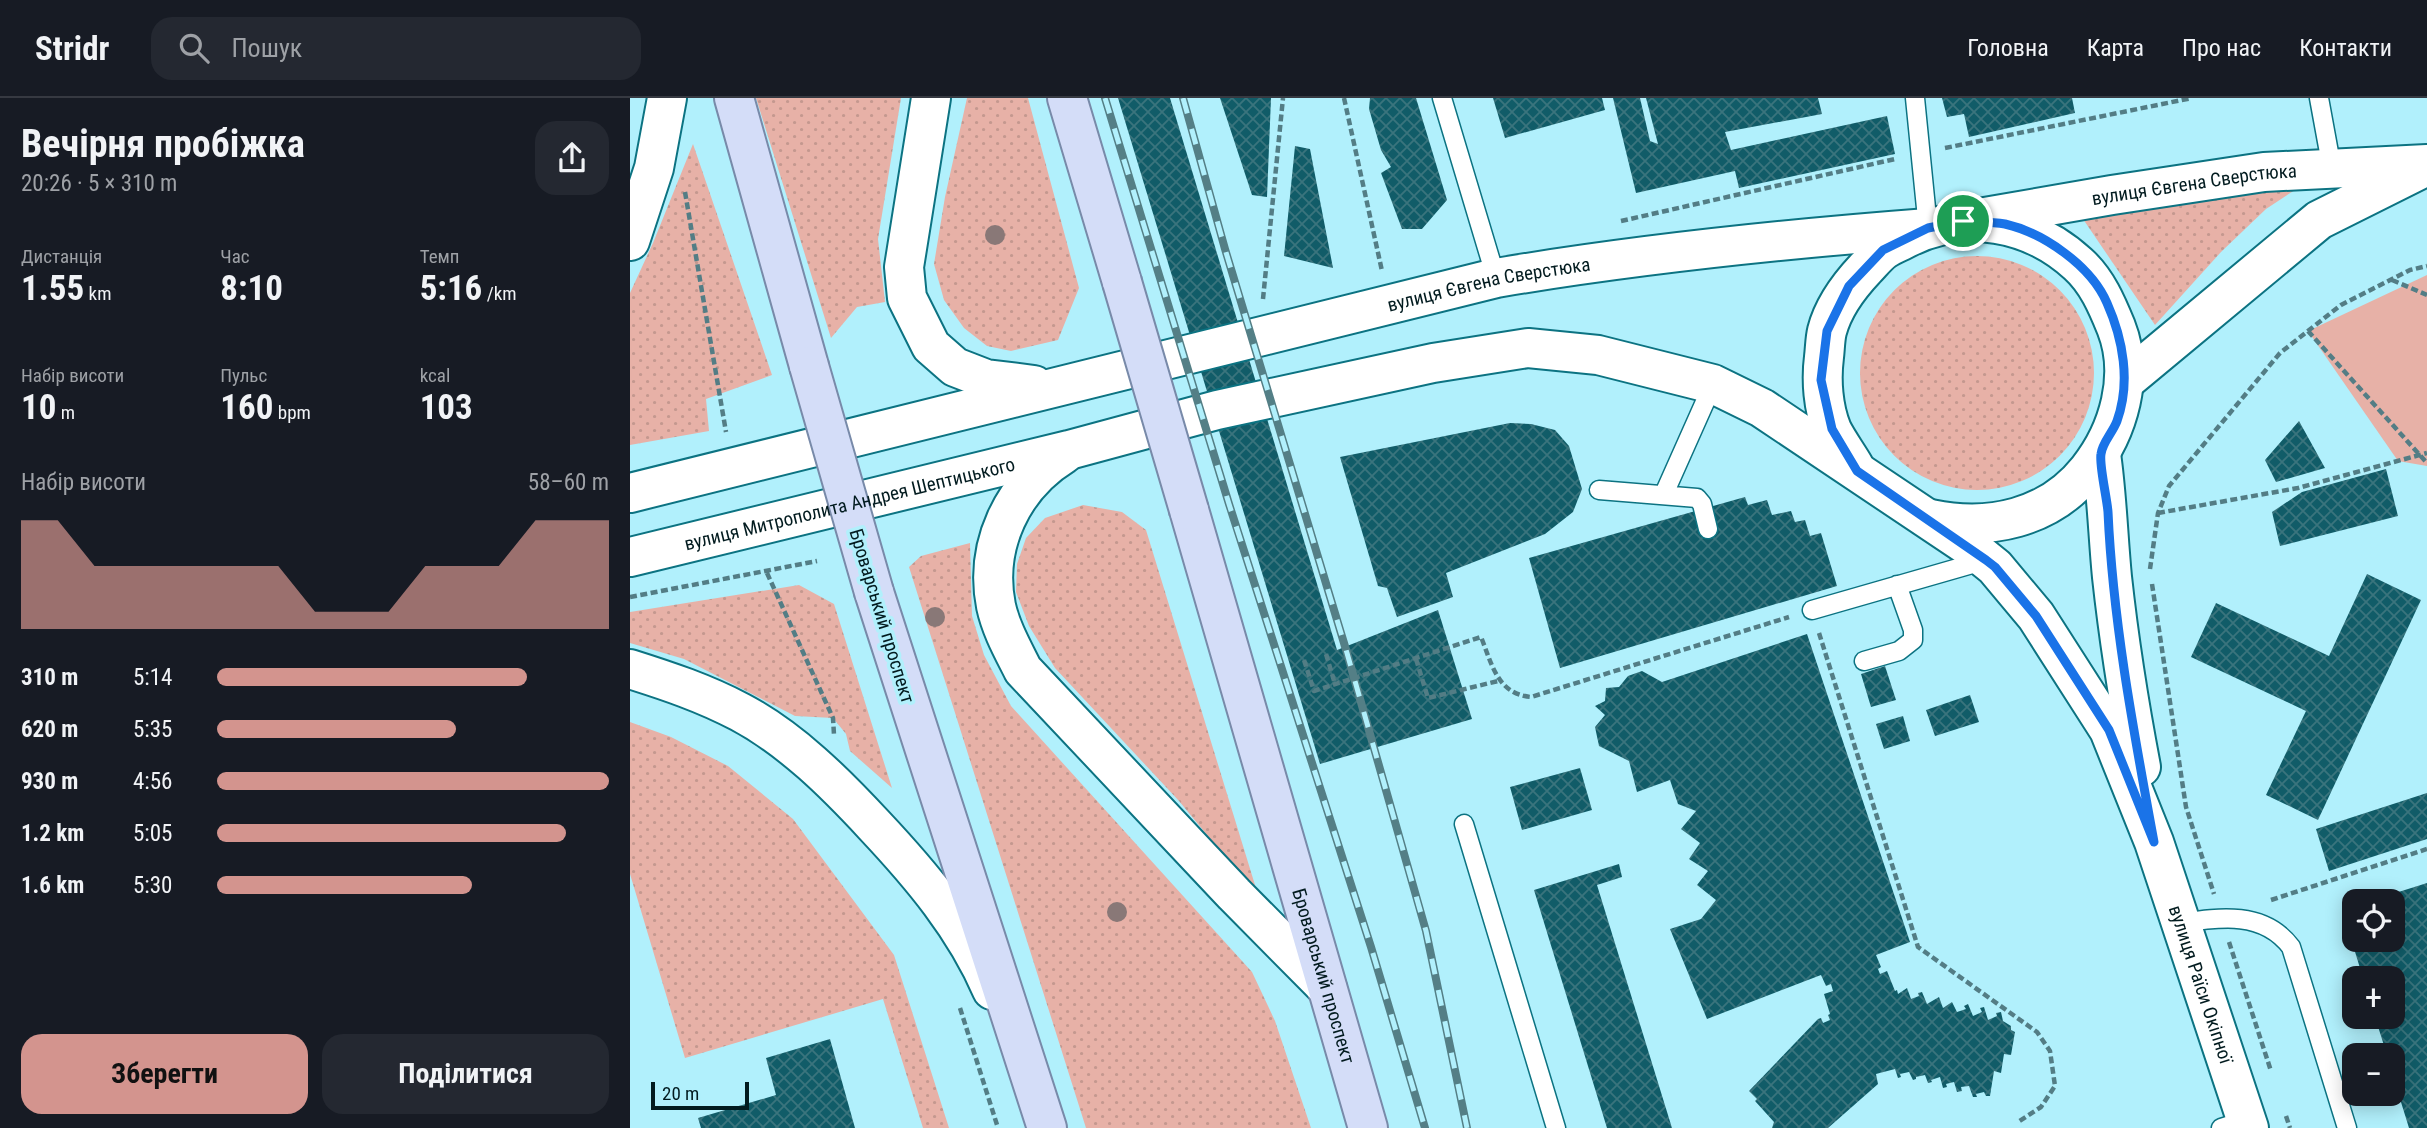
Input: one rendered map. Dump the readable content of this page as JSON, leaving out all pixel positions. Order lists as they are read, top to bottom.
{
  "streets": {
    "main road": [
      "вулиця Євгена Сверстюка",
      "вулиця Митрополита Андрея Шептицького",
      "Броварський проспект",
      "вулиця Раїси Окіпної"
    ]
  },
  "scale_bar": "20 m",
  "page": {
    "header": "Stridr",
    "search": "Пошук",
    "nav": [
      "Головна",
      "Карта",
      "Про нас",
      "Контакти"
    ],
    "heading": ["Вечірня пробіжка", "20:26 · 5 × 310 m"],
    "stats": [
      ["Дистанція", "1.55 km"],
      ["Час", "8:10"],
      ["Темп", "5:16 /km"],
      ["Набір висоти", "10 m"],
      ["Пульс", "160 bpm"],
      ["kcal", "103"]
    ],
    "chart": ["Набір висоти", "58–60 m"],
    "list": [
      {
        "name": "310 m",
        "note": "5:14"
      },
      {
        "name": "620 m",
        "note": "5:35"
      },
      {
        "name": "930 m",
        "note": "4:56"
      },
      {
        "name": "1.2 km",
        "note": "5:05"
      },
      {
        "name": "1.6 km",
        "note": "5:30"
      }
    ],
    "map_buttons": ["+", "−"],
    "buttons": ["Зберегти", "Поділитися"],
    "scale": "20 m"
  }
}
